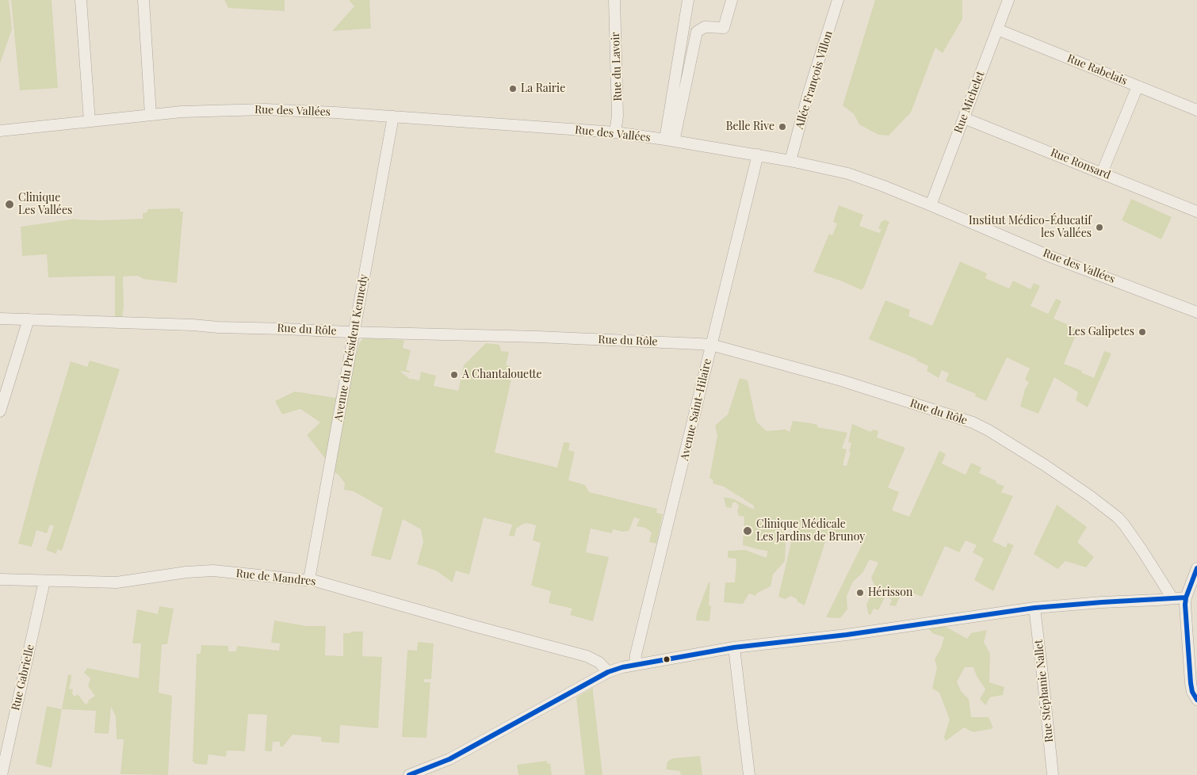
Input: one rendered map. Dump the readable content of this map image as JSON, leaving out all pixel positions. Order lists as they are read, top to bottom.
{
  "streets": {
    "street": [
      "Rue du Lavoir",
      "Rue Rabelais",
      "Allée François Villon",
      "Rue Michelet",
      "Rue des Vallées",
      "Rue Ronsard",
      "Rue du Rôle",
      "Avenue du Président Kennedy",
      "Avenue Saint-Hilaire",
      "Rue de Mandres",
      "Rue Gabrielle",
      "Rue Stéphanie Nallet"
    ]
  },
  "crossings": [
    ["Rue du Lavoir", "Rue des Vallées"],
    ["Rue Rabelais", "Rue Michelet"],
    ["Allée François Villon", "Rue des Vallées"],
    ["Rue Michelet", "Rue des Vallées"],
    ["Rue Michelet", "Rue Ronsard"],
    ["Rue des Vallées", "Avenue du Président Kennedy"],
    ["Rue des Vallées", "Avenue Saint-Hilaire"],
    ["Rue du Rôle", "Avenue du Président Kennedy"],
    ["Rue du Rôle", "Avenue Saint-Hilaire"],
    ["Avenue du Président Kennedy", "Rue de Mandres"],
    ["Rue de Mandres", "Rue Gabrielle"]
  ],
  "places": [
    "La Rairie",
    "Belle Rive",
    "Clinique Les Vallées",
    "Institut Médico-Éducatif les Vallées",
    "Les Galipetes",
    "A Chantalouette",
    "Clinique Médicale Les Jardins de Brunoy",
    "Hérisson"
  ]
}
